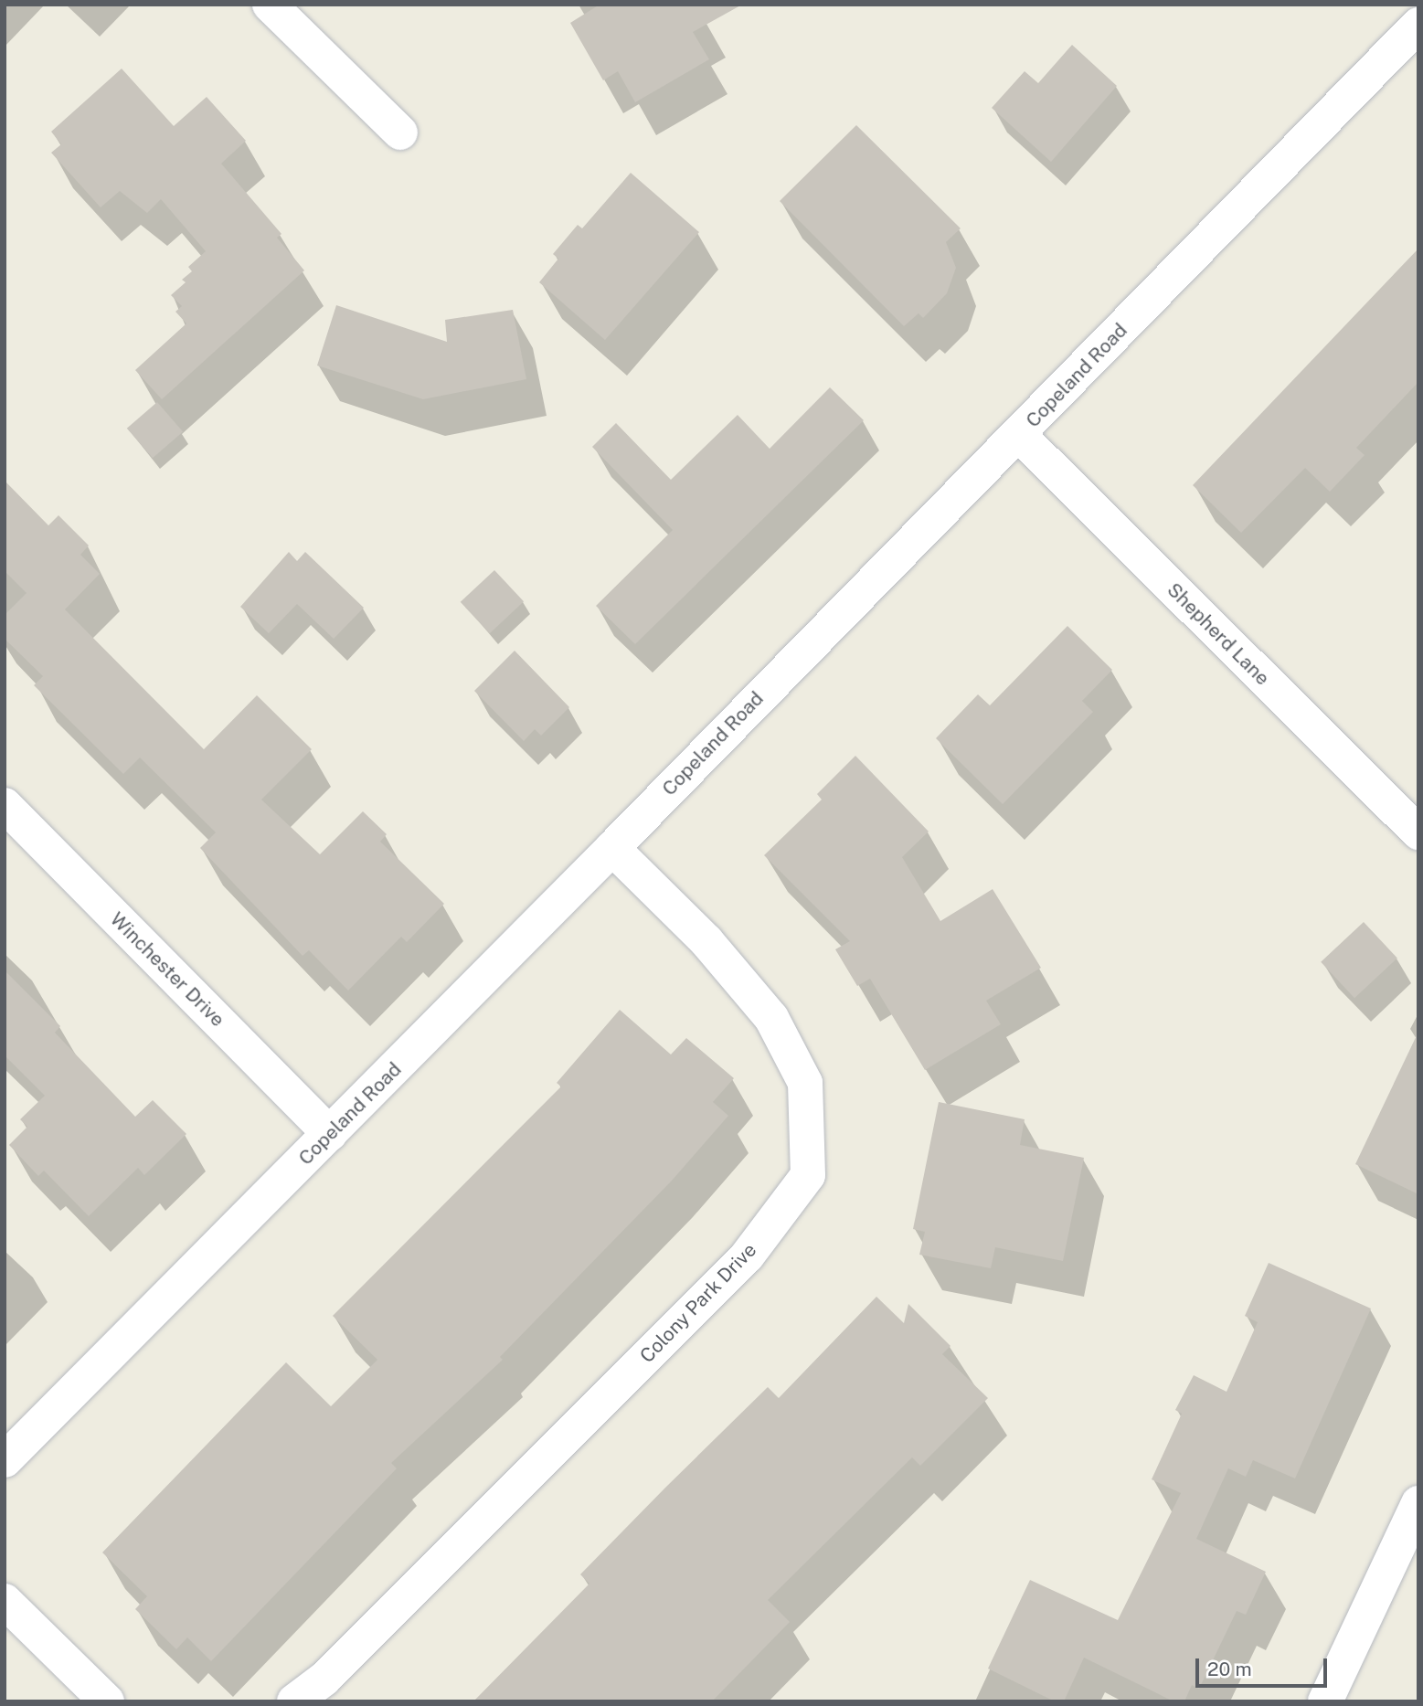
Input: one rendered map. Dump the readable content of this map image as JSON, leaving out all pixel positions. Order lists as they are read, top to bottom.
{
  "streets": {
    "street": [
      "Copeland Road",
      "Shepherd Lane",
      "Winchester Drive",
      "Colony Park Drive"
    ]
  },
  "crossings": [
    ["Copeland Road", "Shepherd Lane"],
    ["Copeland Road", "Winchester Drive"],
    ["Copeland Road", "Colony Park Drive"]
  ],
  "scale_bar": "20 m"
}
